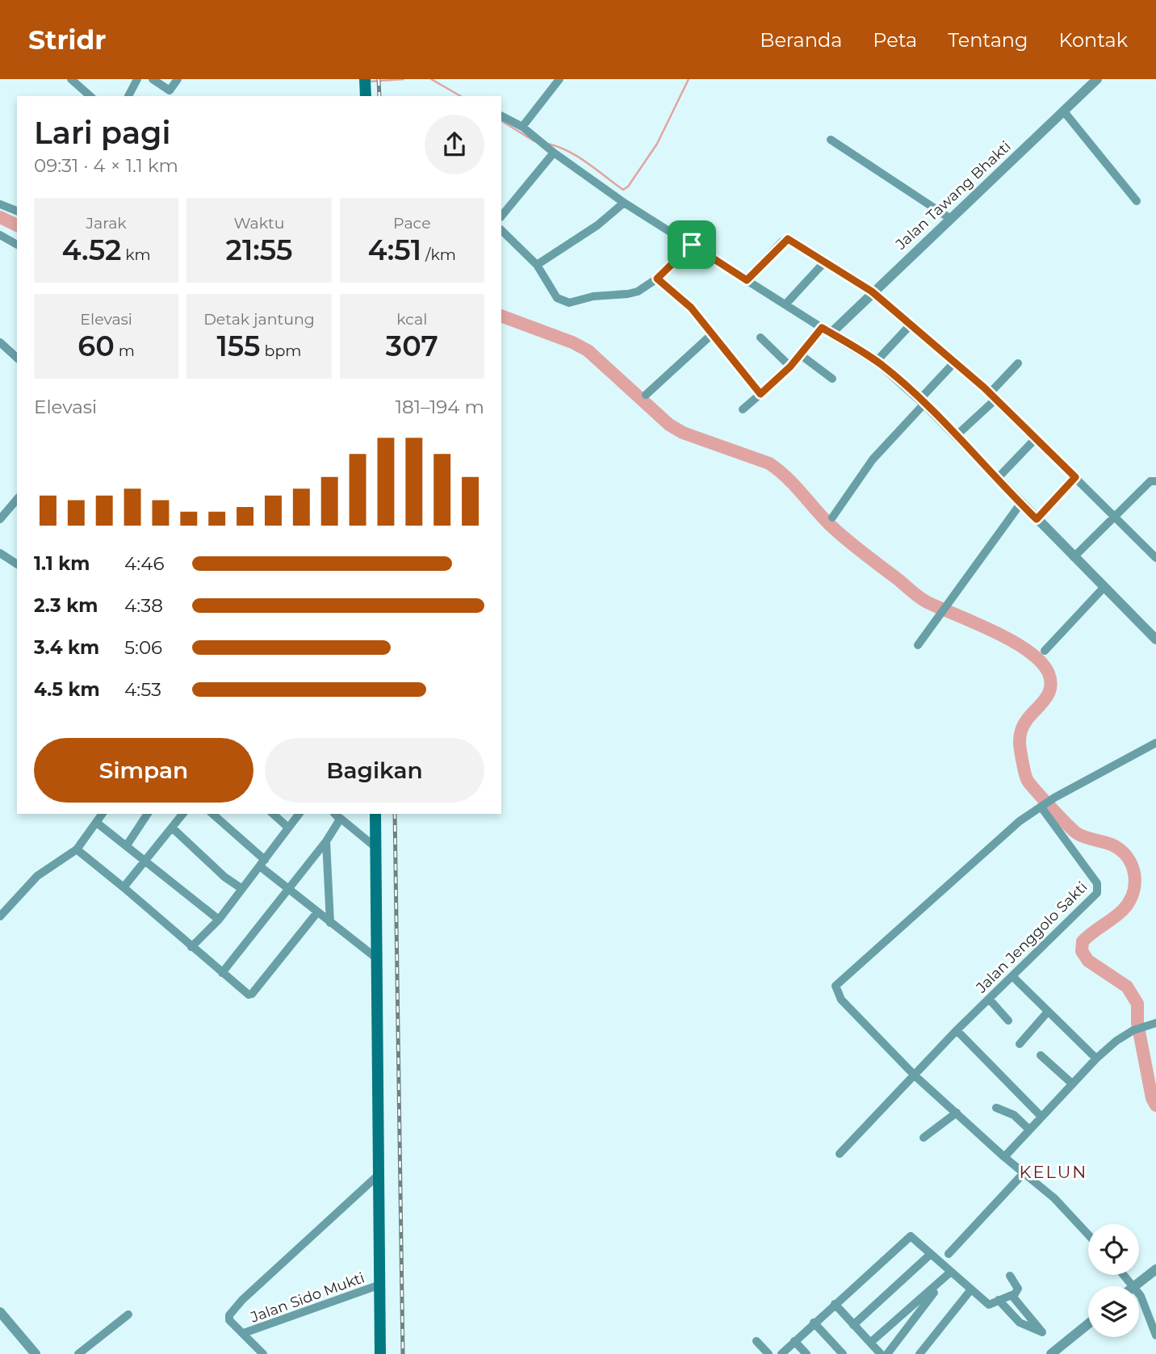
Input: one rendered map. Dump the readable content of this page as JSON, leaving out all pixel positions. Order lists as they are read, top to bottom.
{
  "streets": {
    "street": ["Jalan Tawang Bhakti", "Jalan Jenggolo Sakti", "Jalan Sido Mukti"]
  },
  "districts": ["KELUN"],
  "page": {
    "header": "Stridr",
    "nav": [
      "Beranda",
      "Peta",
      "Tentang",
      "Kontak"
    ],
    "heading": ["Lari pagi", "09:31 · 4 × 1.1 km"],
    "stats": [
      ["Jarak", "4.52 km"],
      ["Waktu", "21:55"],
      ["Pace", "4:51 /km"],
      ["Elevasi", "60 m"],
      ["Detak jantung", "155 bpm"],
      ["kcal", "307"]
    ],
    "chart": ["Elevasi", "181–194 m"],
    "list": [
      {
        "name": "1.1 km",
        "note": "4:46"
      },
      {
        "name": "2.3 km",
        "note": "4:38"
      },
      {
        "name": "3.4 km",
        "note": "5:06"
      },
      {
        "name": "4.5 km",
        "note": "4:53"
      }
    ],
    "buttons": ["Simpan", "Bagikan"]
  }
}
